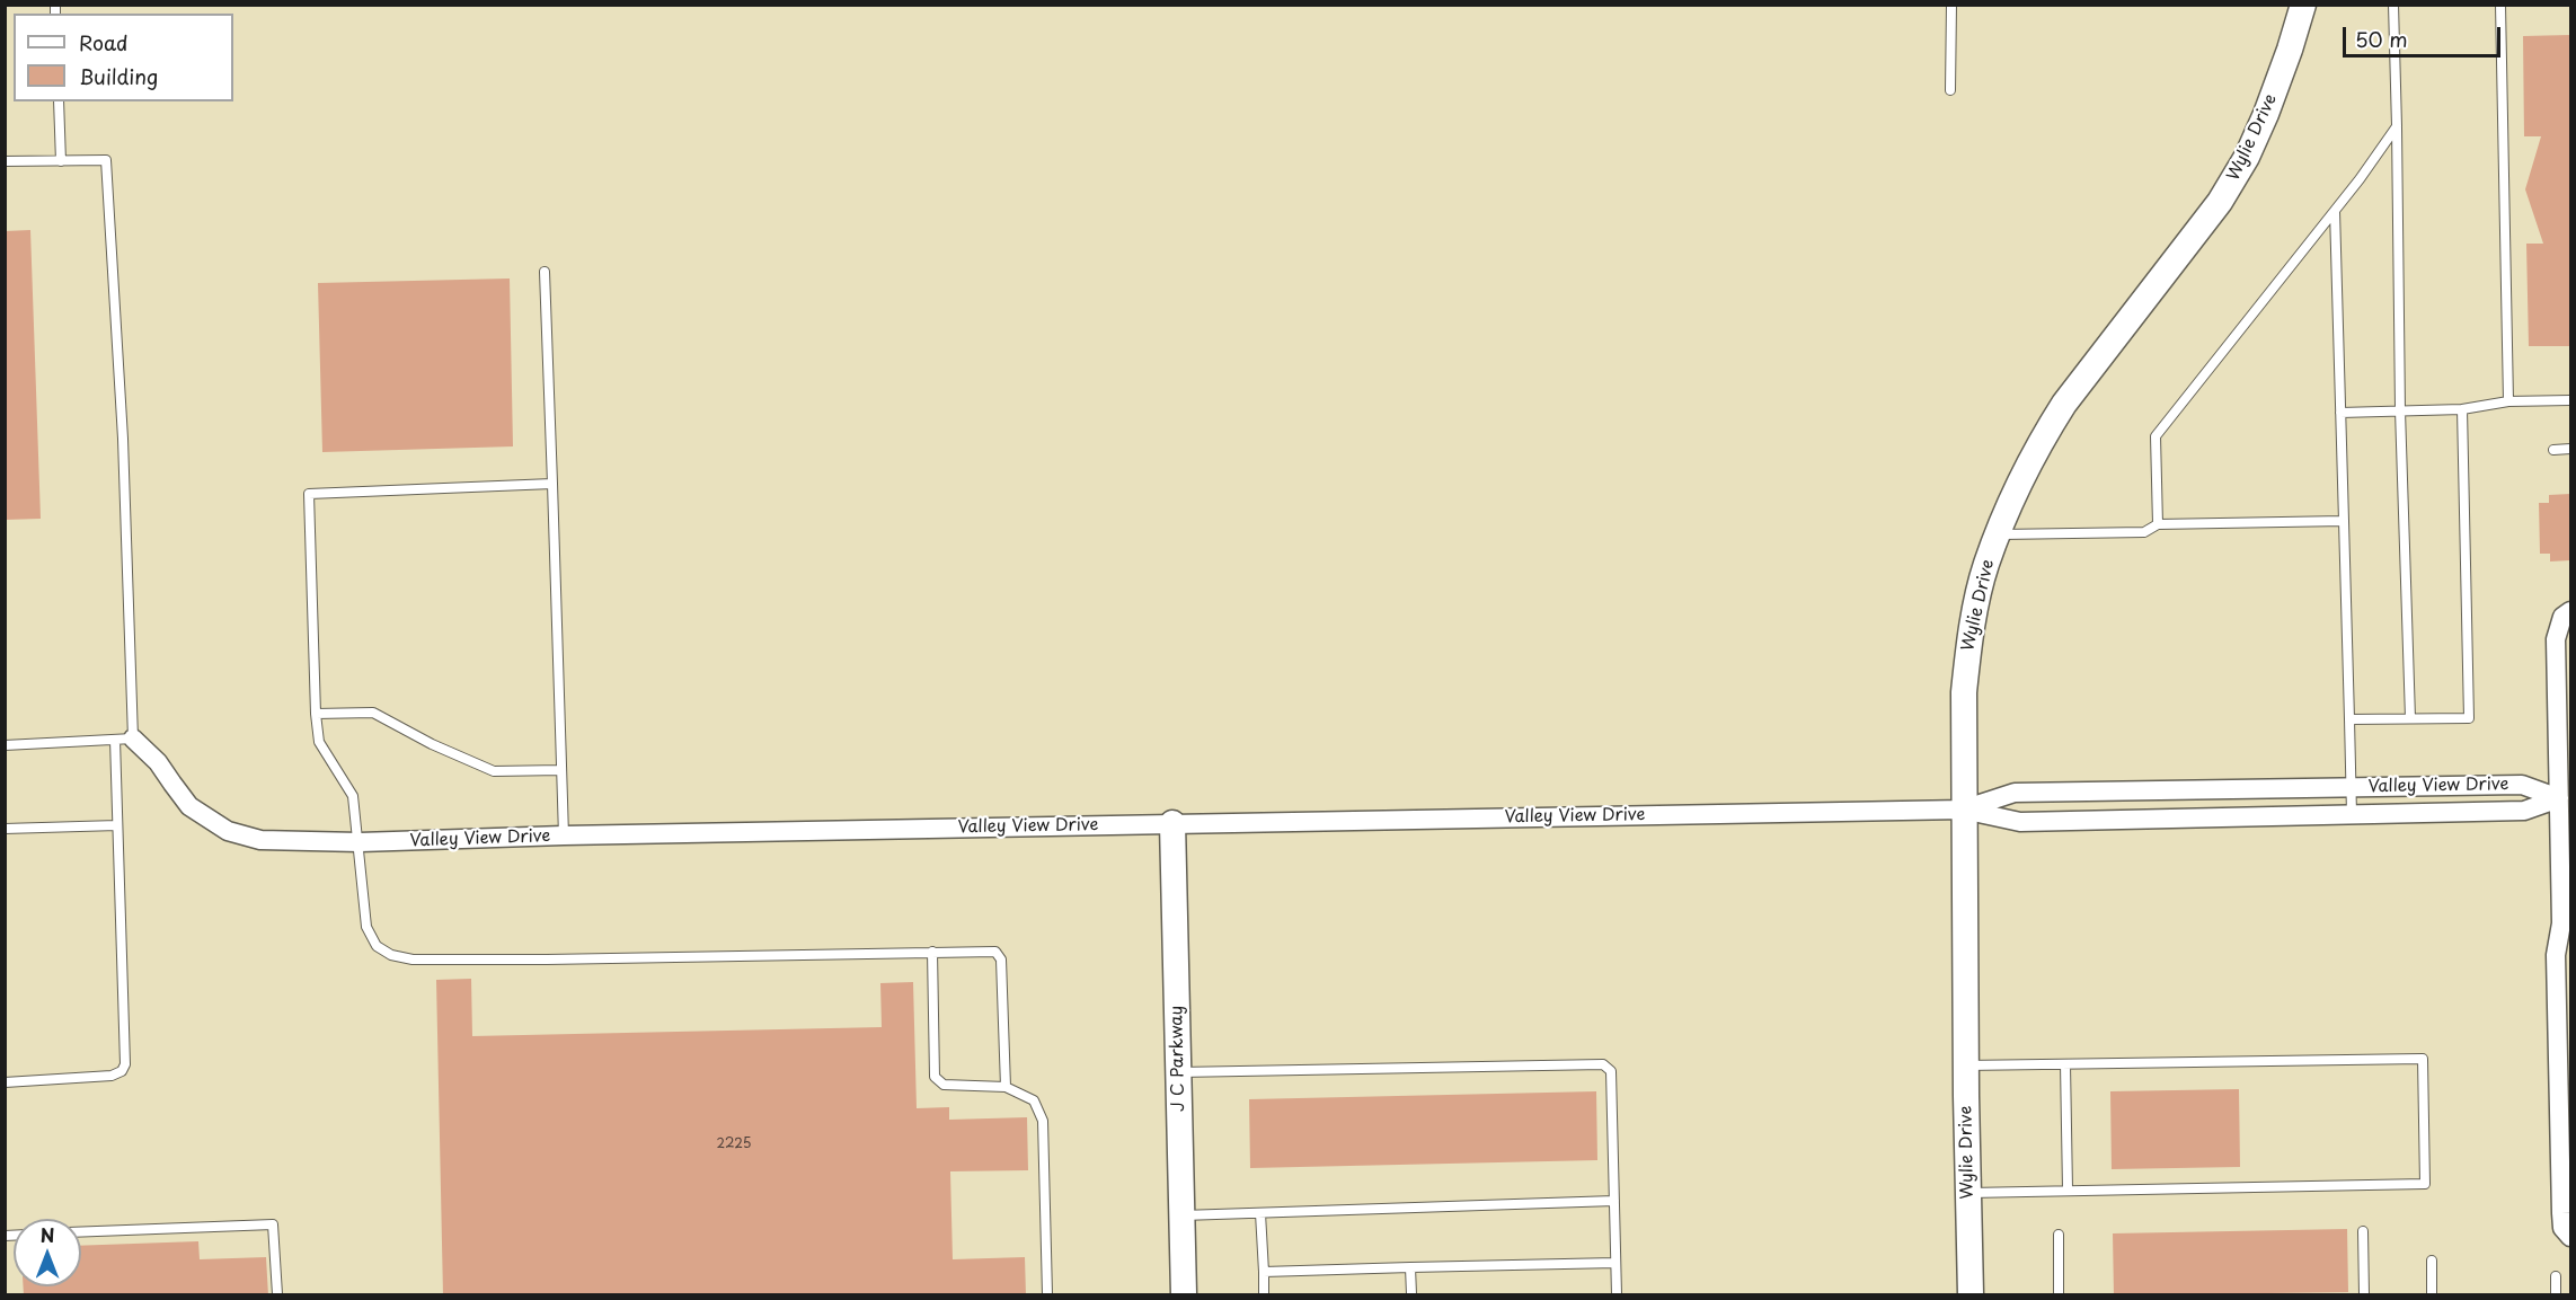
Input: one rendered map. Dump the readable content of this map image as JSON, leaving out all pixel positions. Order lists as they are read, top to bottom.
{
  "streets": {
    "main road": ["Wylie Drive", "J C Parkway"],
    "street": ["Valley View Drive"]
  },
  "crossings": [
    ["Wylie Drive", "Valley View Drive"],
    ["Valley View Drive", "J C Parkway"]
  ],
  "house_numbers": ["2225"],
  "legend": ["Road", "Building"],
  "scale_bar": "50 m",
  "north": "top"
}
